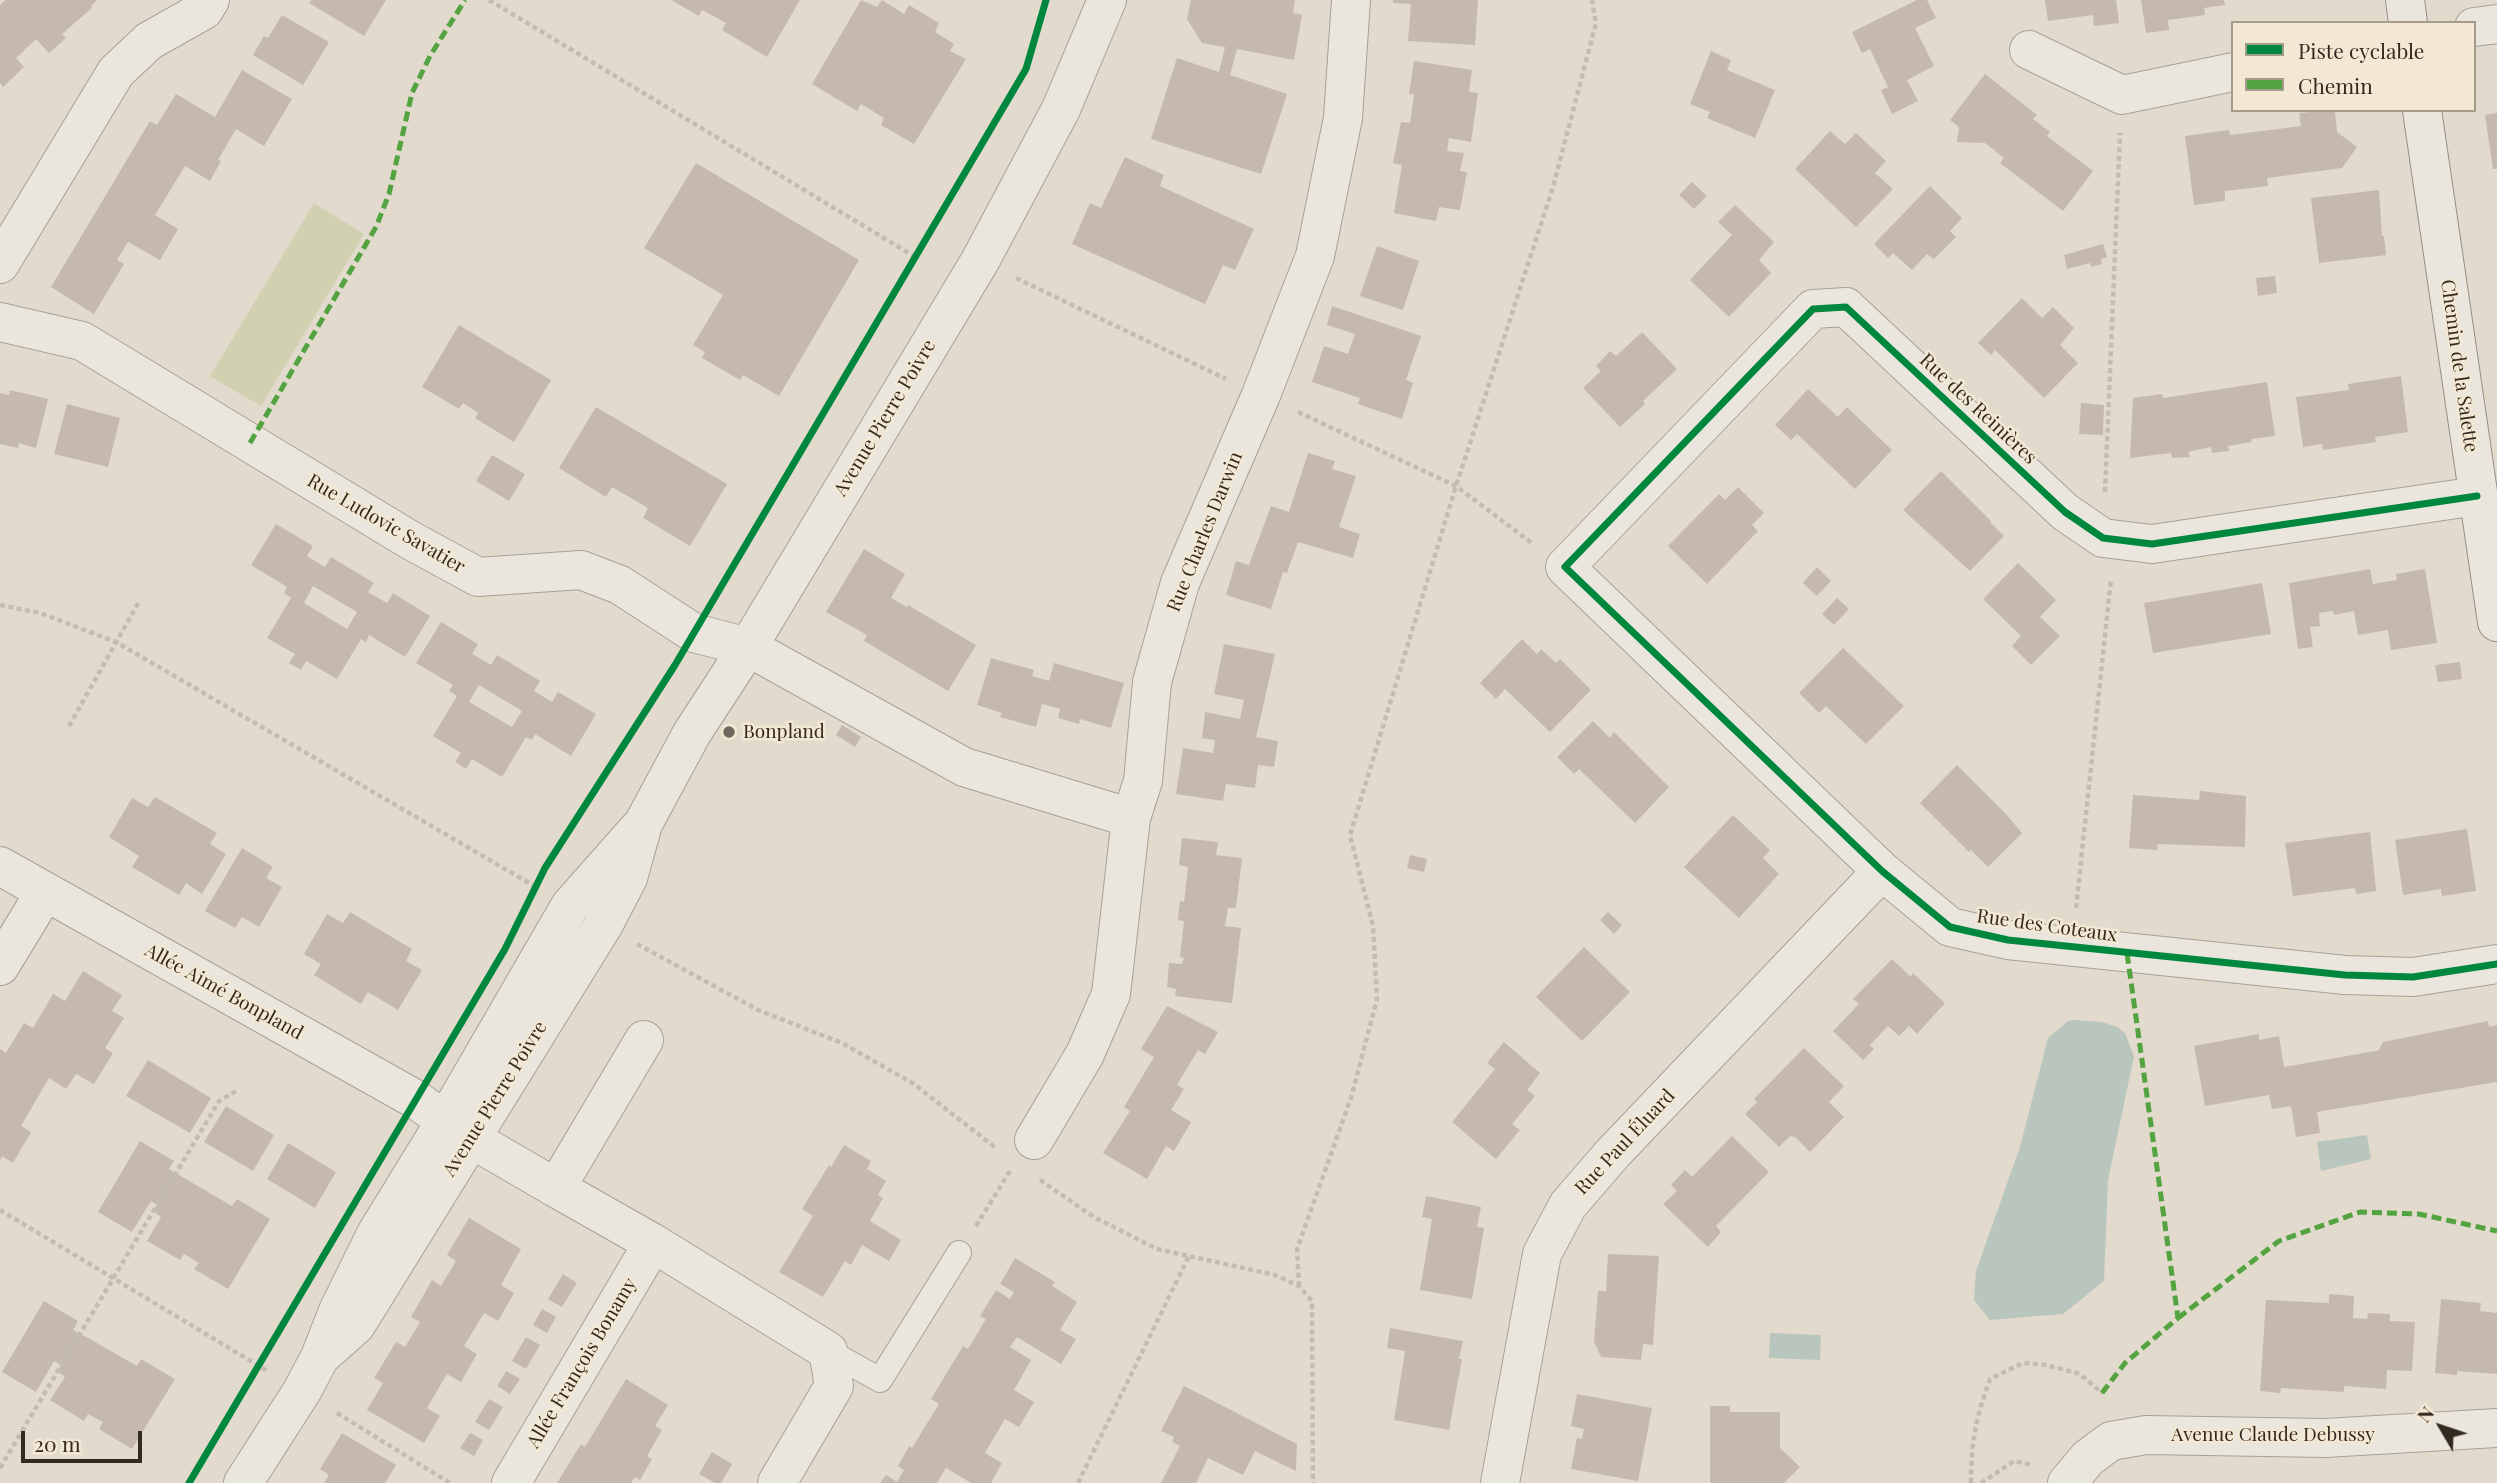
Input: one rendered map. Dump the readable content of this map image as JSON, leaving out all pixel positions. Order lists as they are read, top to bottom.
{
  "streets": {
    "street": [
      "Chemin de la Salette",
      "Rue des Reinières",
      "Avenue Pierre Poivre",
      "Rue Ludovic Savatier",
      "Rue Charles Darwin",
      "Rue des Coteaux",
      "Allée Aimé Bonpland",
      "Rue Paul Éluard",
      "Allée François Bonamy",
      "Avenue Claude Debussy"
    ]
  },
  "crossings": [
    ["Chemin de la Salette", "Rue des Reinières"],
    ["Rue des Reinières", "Rue des Coteaux"],
    ["Avenue Pierre Poivre", "Rue Ludovic Savatier"],
    ["Avenue Pierre Poivre", "Allée Aimé Bonpland"],
    ["Rue Ludovic Savatier", "Rue Charles Darwin"],
    ["Rue des Coteaux", "Rue Paul Éluard"]
  ],
  "places": ["Bonpland"],
  "legend": ["Piste cyclable", "Chemin"],
  "scale_bar": "20 m",
  "north": "top left"
}
